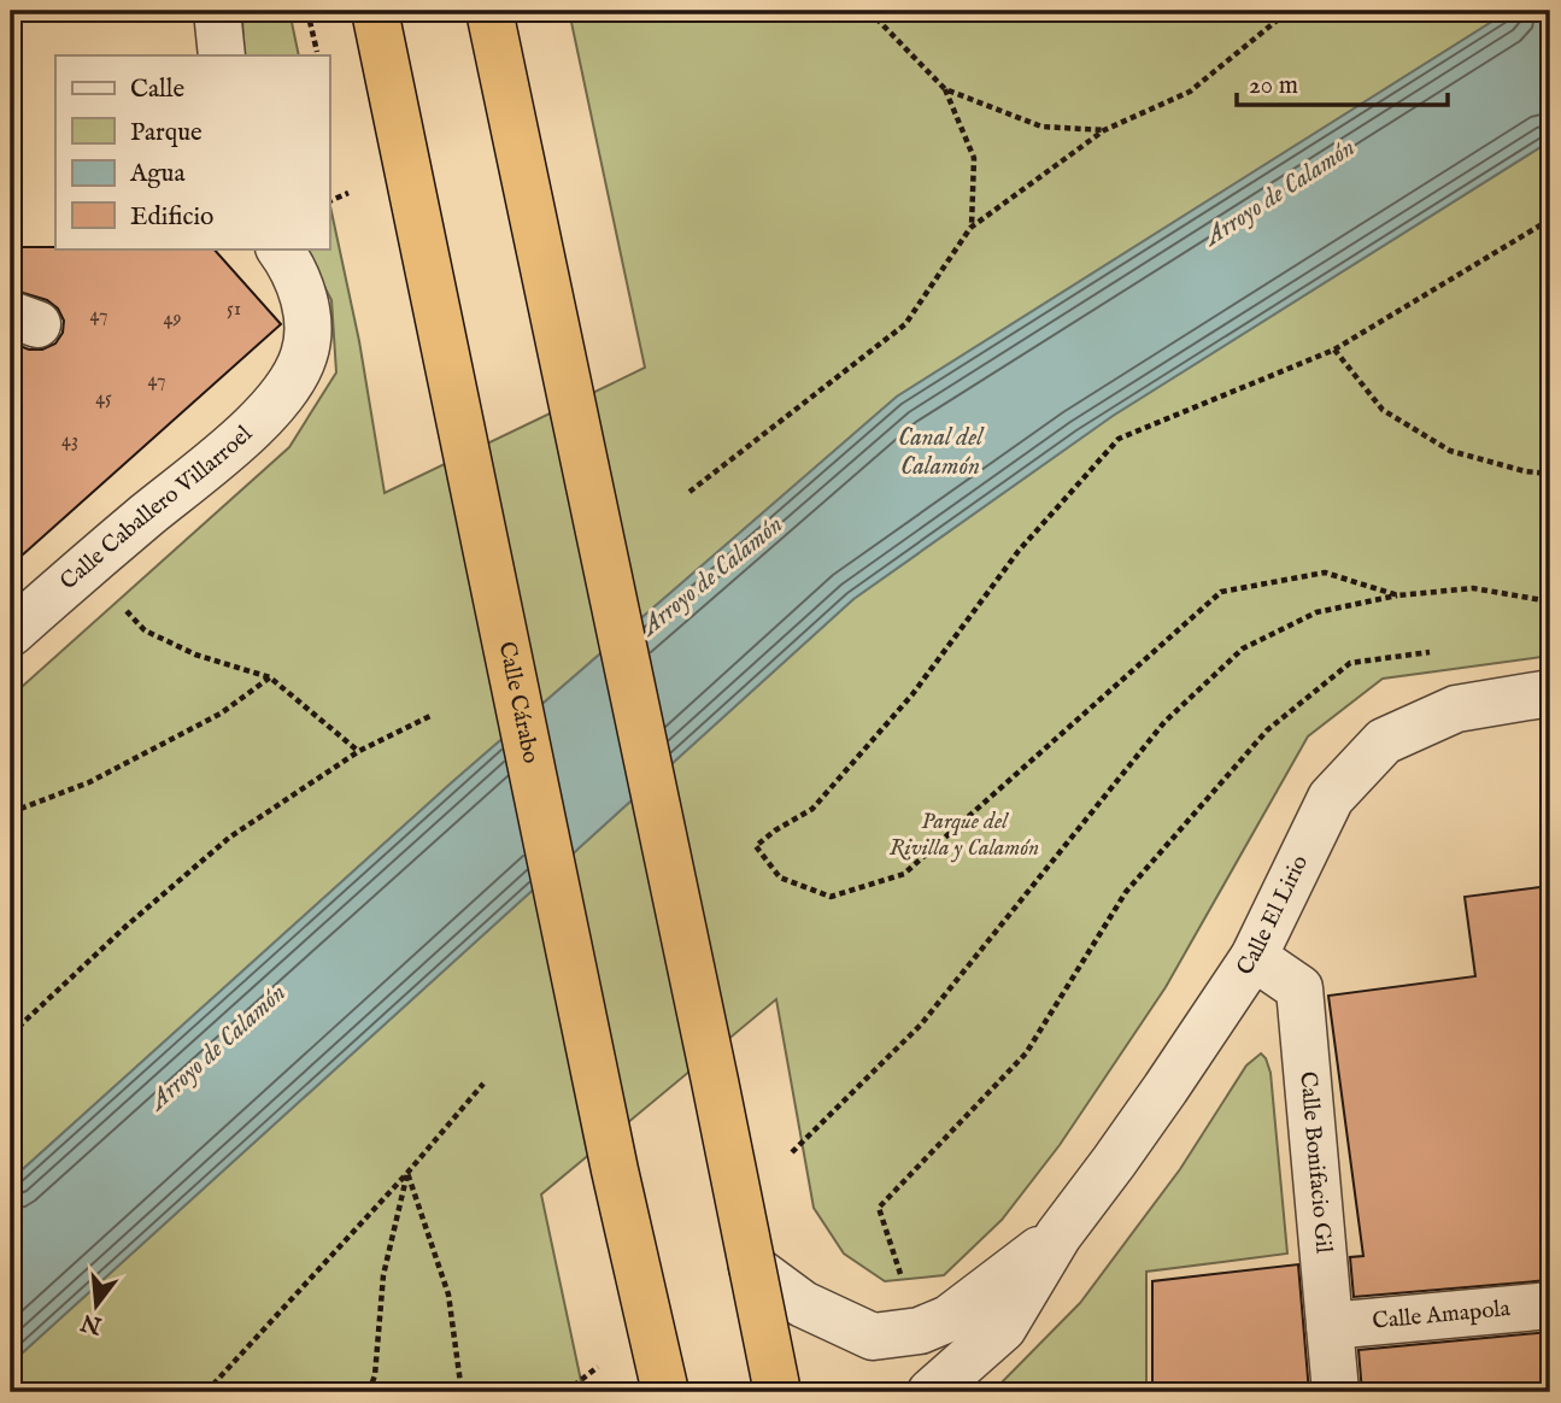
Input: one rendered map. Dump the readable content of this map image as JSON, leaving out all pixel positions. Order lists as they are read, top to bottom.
{
  "streets": {
    "main road": ["Calle Cárabo"],
    "street": [
      "Calle Caballero Villarroel",
      "Calle El Lirio",
      "Calle Bonifacio Gil",
      "Calle Amapola"
    ]
  },
  "crossings": [
    ["Calle El Lirio", "Calle Bonifacio Gil"],
    ["Calle Bonifacio Gil", "Calle Amapola"]
  ],
  "water": ["Arroyo de Calamón", "Canal del Calamón"],
  "parks": ["Parque del Rivilla y Calamón"],
  "house_numbers": [
    "51",
    "47",
    "49",
    "47",
    "45",
    "43"
  ],
  "legend": [
    "Calle",
    "Parque",
    "Agua",
    "Edificio"
  ],
  "scale_bar": "20 m",
  "north": "bottom"
}
